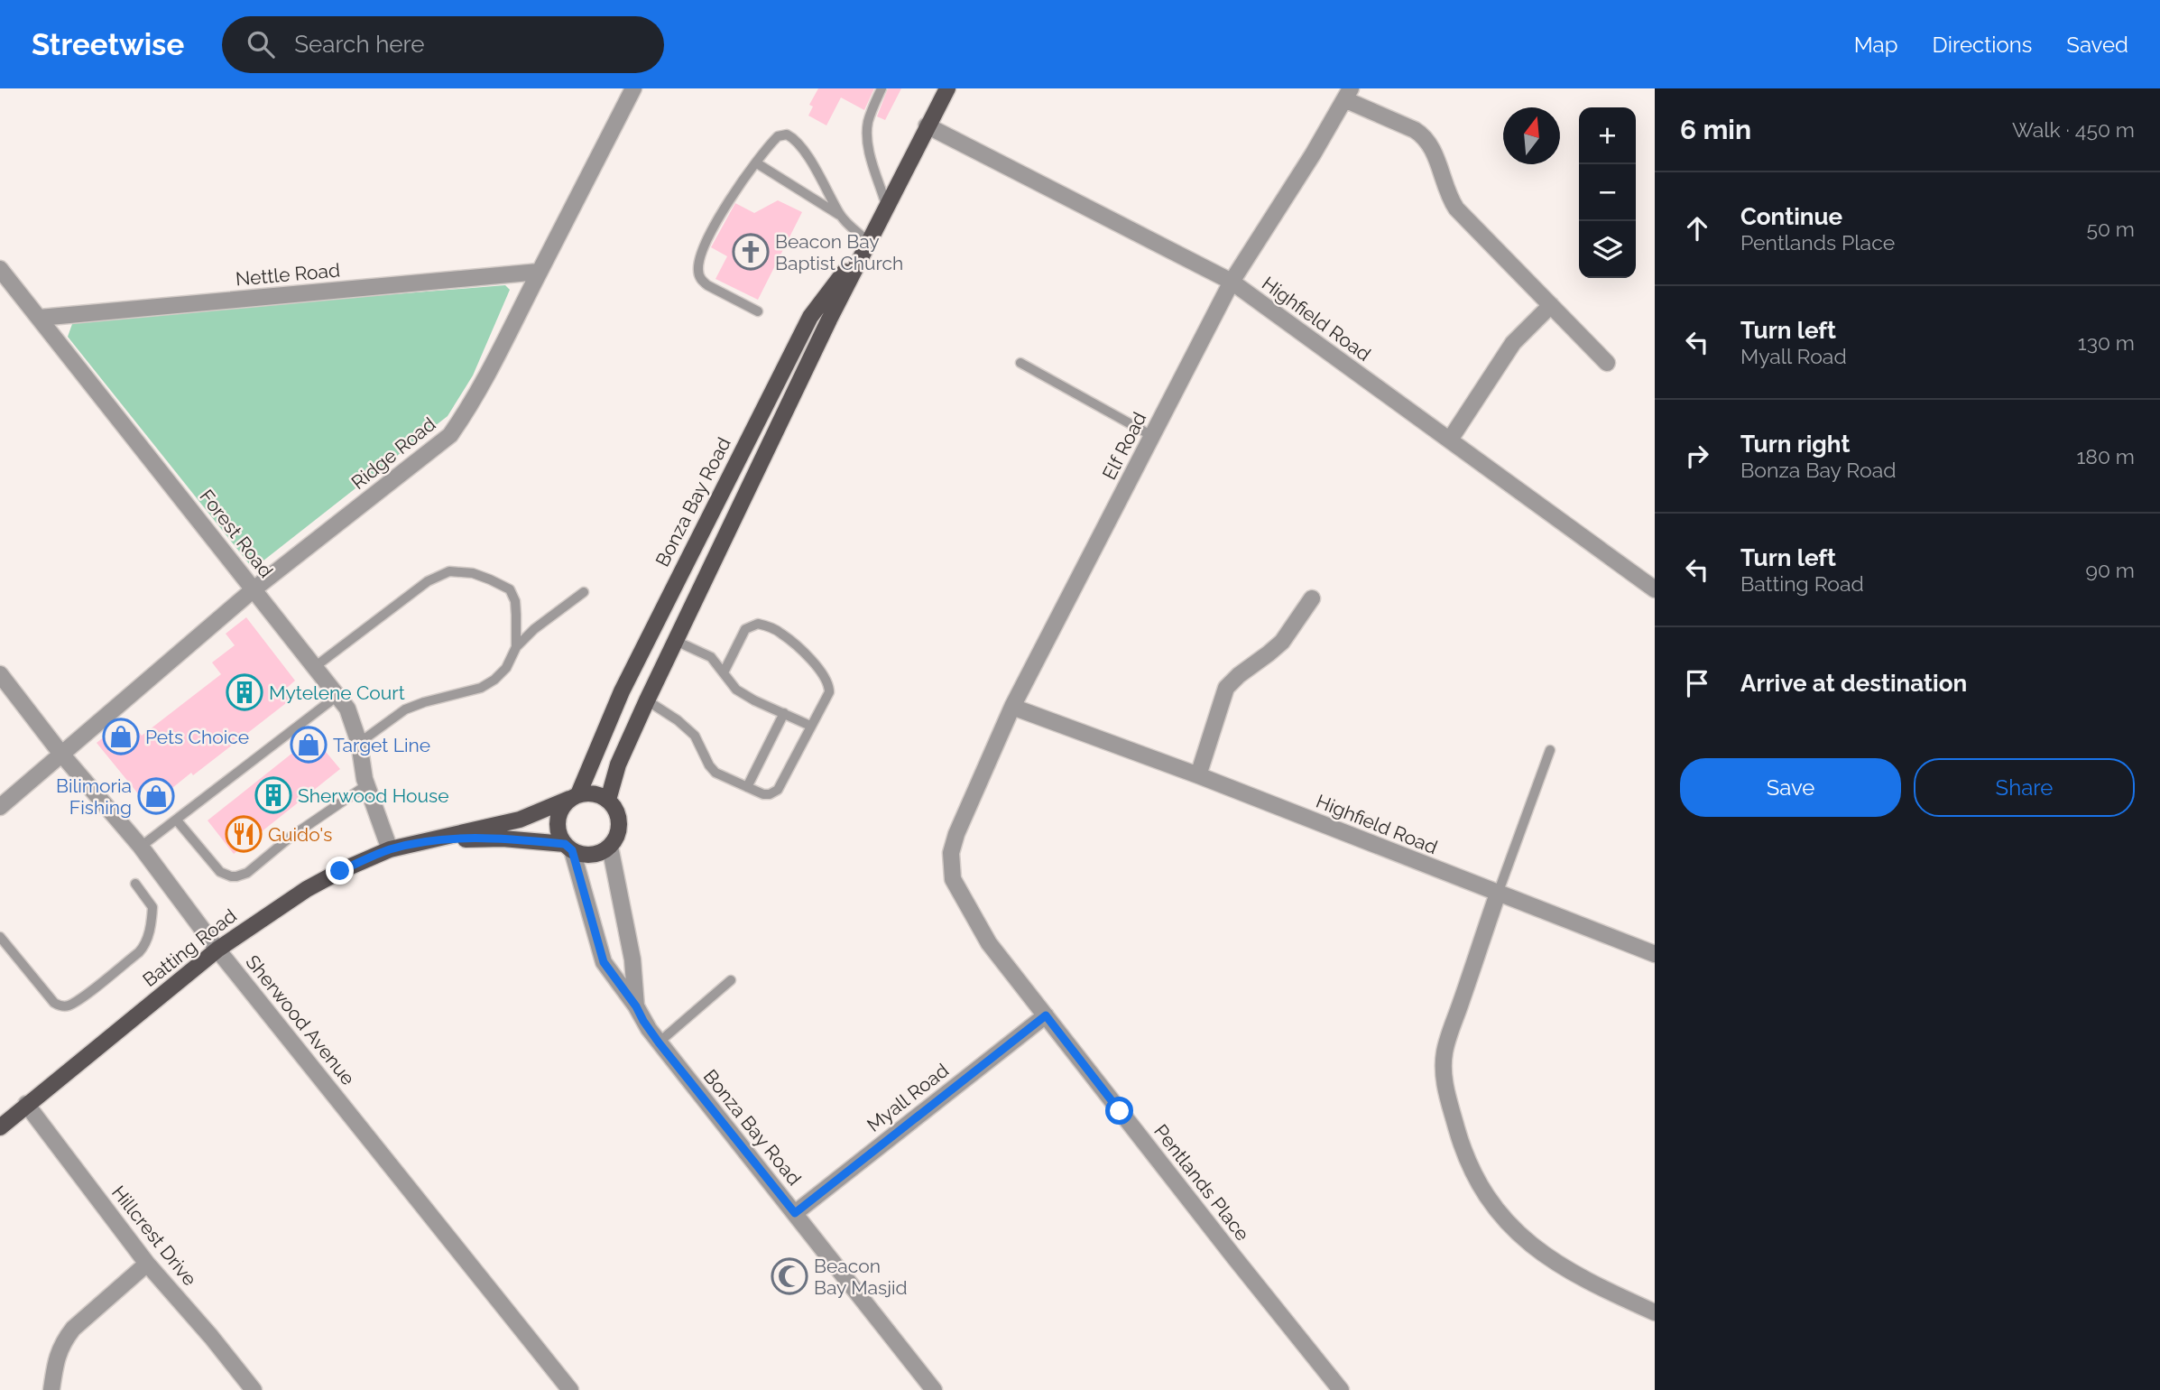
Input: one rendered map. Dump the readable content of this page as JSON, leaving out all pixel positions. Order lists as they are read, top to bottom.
{
  "streets": {
    "main road": ["Bonza Bay Road", "Batting Road"],
    "street": [
      "Nettle Road",
      "Highfield Road",
      "Elf Road",
      "Ridge Road",
      "Forest Road",
      "Sherwood Avenue",
      "Myall Road",
      "Pentlands Place",
      "Hillcrest Drive"
    ]
  },
  "crossings": [
    ["Nettle Road", "Ridge Road"],
    ["Nettle Road", "Forest Road"],
    ["Highfield Road", "Elf Road"],
    ["Highfield Road", "Bonza Bay Road"],
    ["Elf Road", "Pentlands Place"],
    ["Ridge Road", "Forest Road"],
    ["Ridge Road", "Sherwood Avenue"],
    ["Bonza Bay Road", "Batting Road"],
    ["Bonza Bay Road", "Myall Road"],
    ["Forest Road", "Batting Road"],
    ["Batting Road", "Sherwood Avenue"],
    ["Batting Road", "Hillcrest Drive"],
    ["Myall Road", "Pentlands Place"]
  ],
  "places": {
    "church": ["Beacon Bay Baptist Church"],
    "building": ["Mytelene Court", "Sherwood House"],
    "shop": ["Pets Choice", "Target Line", "Bilimoria Fishing"],
    "restaurant": ["Guido's"],
    "mosque": ["Beacon Bay Masjid"]
  },
  "north": "top",
  "page": {
    "header": "Streetwise",
    "search": "Search here",
    "nav": ["Map", "Directions", "Saved"],
    "heading": ["6 min", "Walk · 450 m"],
    "map_buttons": ["+", "−"],
    "list": [
      ["Continue", "Pentlands Place", "50 m"],
      ["Turn left", "Myall Road", "130 m"],
      ["Turn right", "Bonza Bay Road", "180 m"],
      ["Turn left", "Batting Road", "90 m"],
      "Arrive at destination"
    ],
    "buttons": ["Save", "Share"]
  }
}
